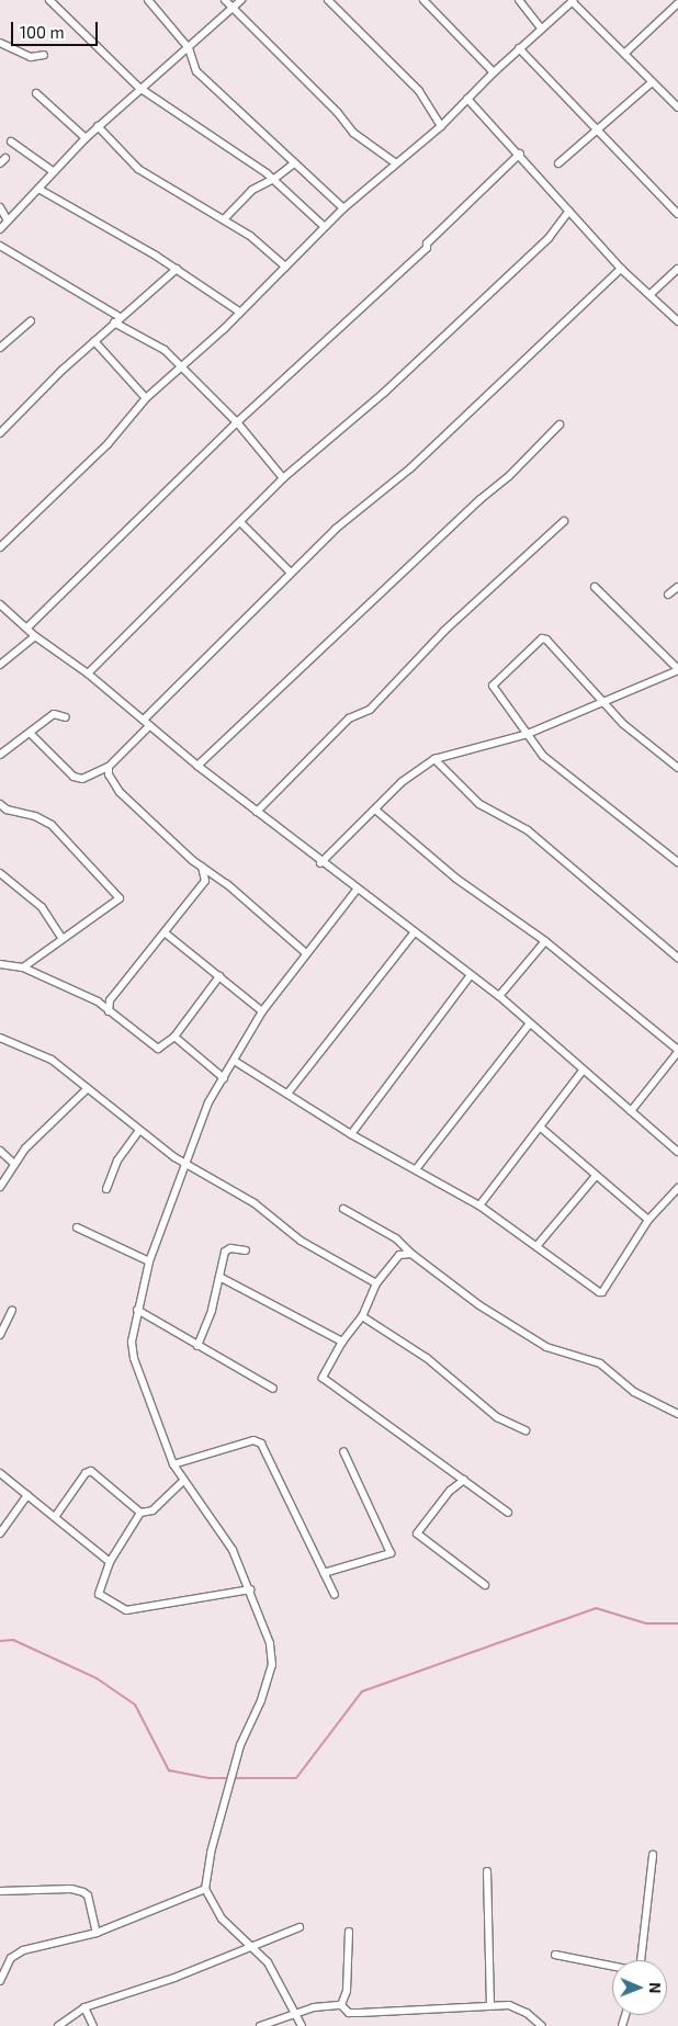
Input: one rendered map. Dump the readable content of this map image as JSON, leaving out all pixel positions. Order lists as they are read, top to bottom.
{
  "scale_bar": "100 m",
  "north": "right"
}
